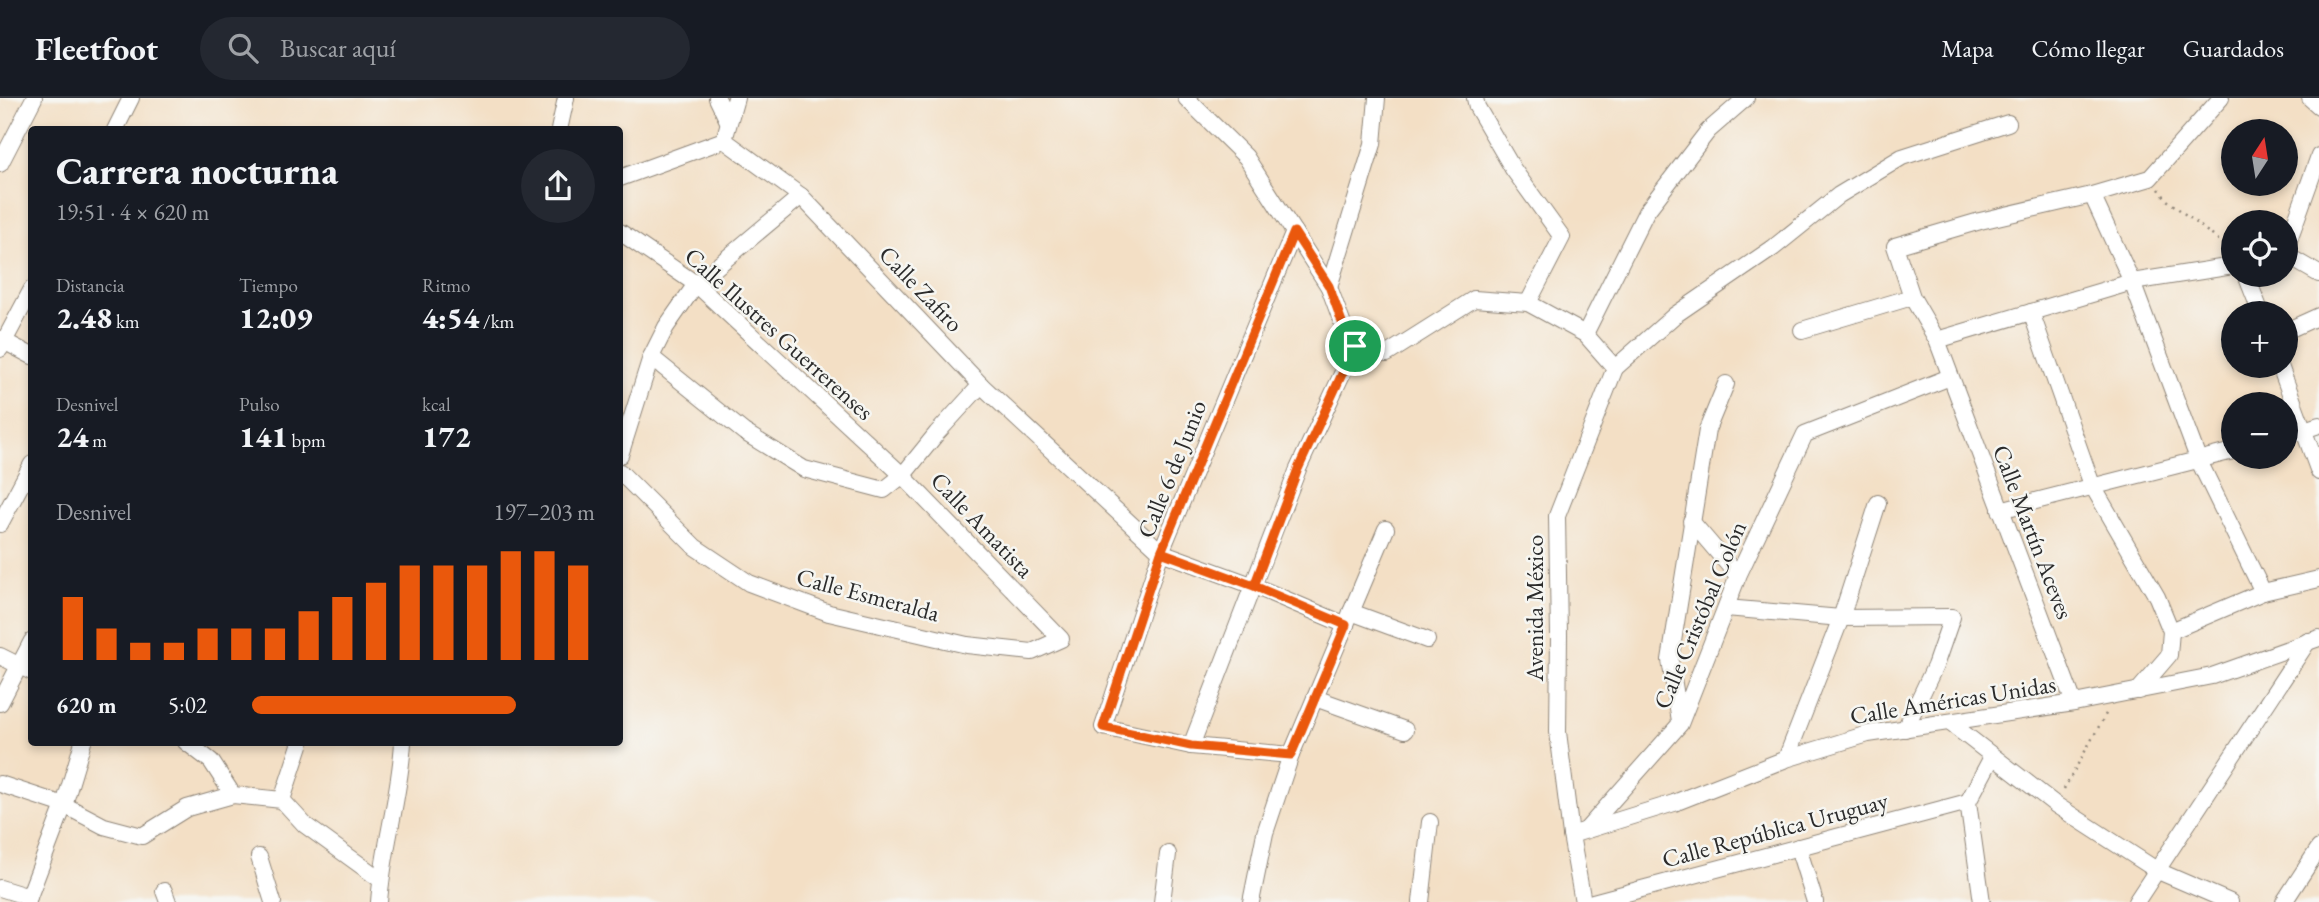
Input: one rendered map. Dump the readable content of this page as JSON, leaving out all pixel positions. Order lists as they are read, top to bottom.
{
  "streets": {
    "street": [
      "Calle Zafiro",
      "Calle Ilustres Guerrerenses",
      "Calle 6 de Junio",
      "Calle Amatista",
      "Calle Martín Aceves",
      "Calle Esmeralda",
      "Avenida México",
      "Calle Cristóbal Colón",
      "Calle Américas Unidas",
      "Calle República Uruguay"
    ]
  },
  "crossings": [
    ["Calle Zafiro", "Calle 6 de Junio"],
    ["Calle Ilustres Guerrerenses", "Calle Amatista"],
    ["Calle Amatista", "Calle Esmeralda"],
    ["Calle Martín Aceves", "Calle Cristóbal Colón"],
    ["Calle Martín Aceves", "Calle Américas Unidas"],
    ["Avenida México", "Calle Cristóbal Colón"],
    ["Avenida México", "Calle Américas Unidas"],
    ["Calle Cristóbal Colón", "Calle Américas Unidas"]
  ],
  "north": "top",
  "page": {
    "header": "Fleetfoot",
    "search": "Buscar aquí",
    "nav": ["Mapa", "Cómo llegar", "Guardados"],
    "map_buttons": ["+", "−"],
    "heading": ["Carrera nocturna", "19:51 · 4 × 620 m"],
    "stats": [
      ["Distancia", "2.48 km"],
      ["Tiempo", "12:09"],
      ["Ritmo", "4:54 /km"],
      ["Desnivel", "24 m"],
      ["Pulso", "141 bpm"],
      ["kcal", "172"]
    ],
    "chart": ["Desnivel", "197–203 m"],
    "list": [
      {
        "name": "620 m",
        "note": "5:02"
      }
    ]
  }
}
